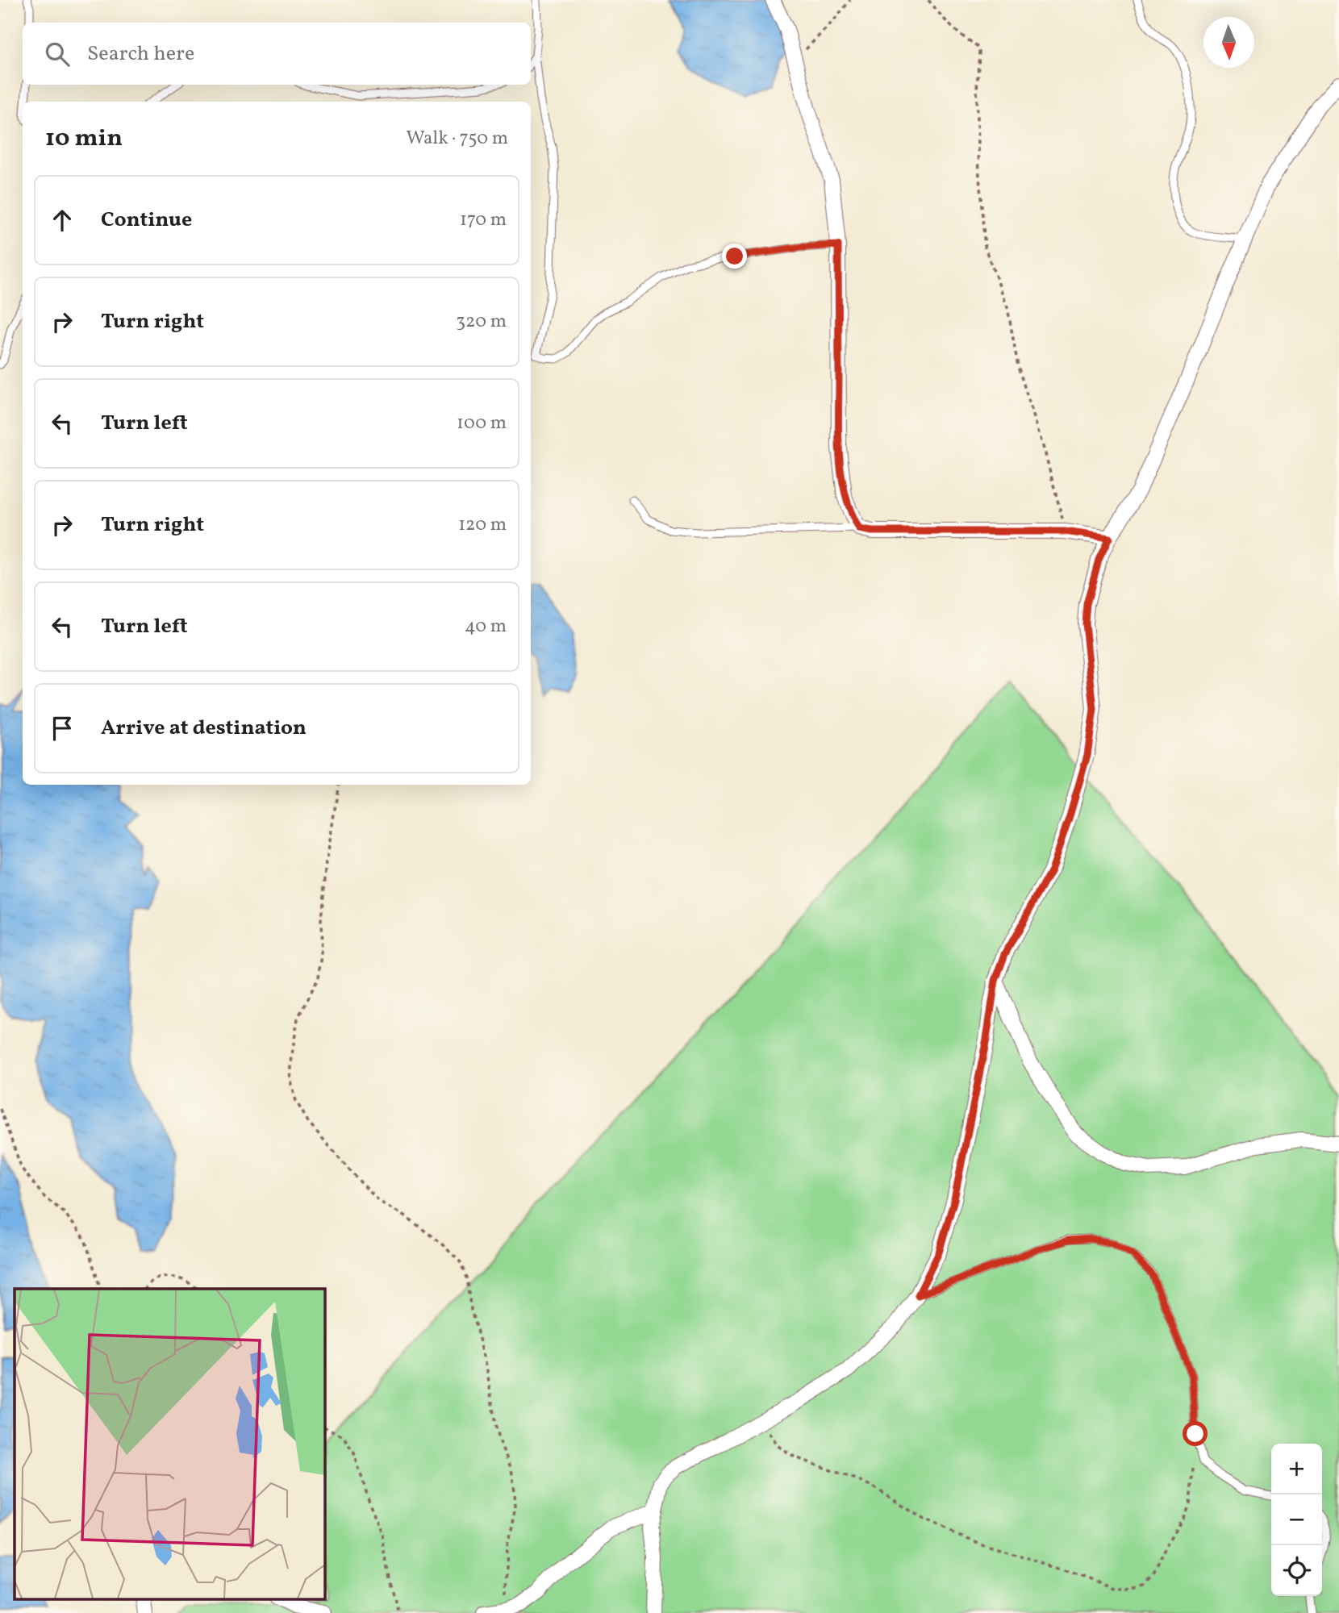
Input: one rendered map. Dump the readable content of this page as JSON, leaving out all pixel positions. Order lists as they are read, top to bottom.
{
  "north": "bottom",
  "page": {
    "search": "Search here",
    "heading": ["10 min", "Walk · 750 m"],
    "list": [
      ["Continue", "170 m"],
      ["Turn right", "320 m"],
      ["Turn left", "100 m"],
      ["Turn right", "120 m"],
      ["Turn left", "40 m"],
      "Arrive at destination"
    ],
    "map_buttons": ["+", "−"]
  }
}
